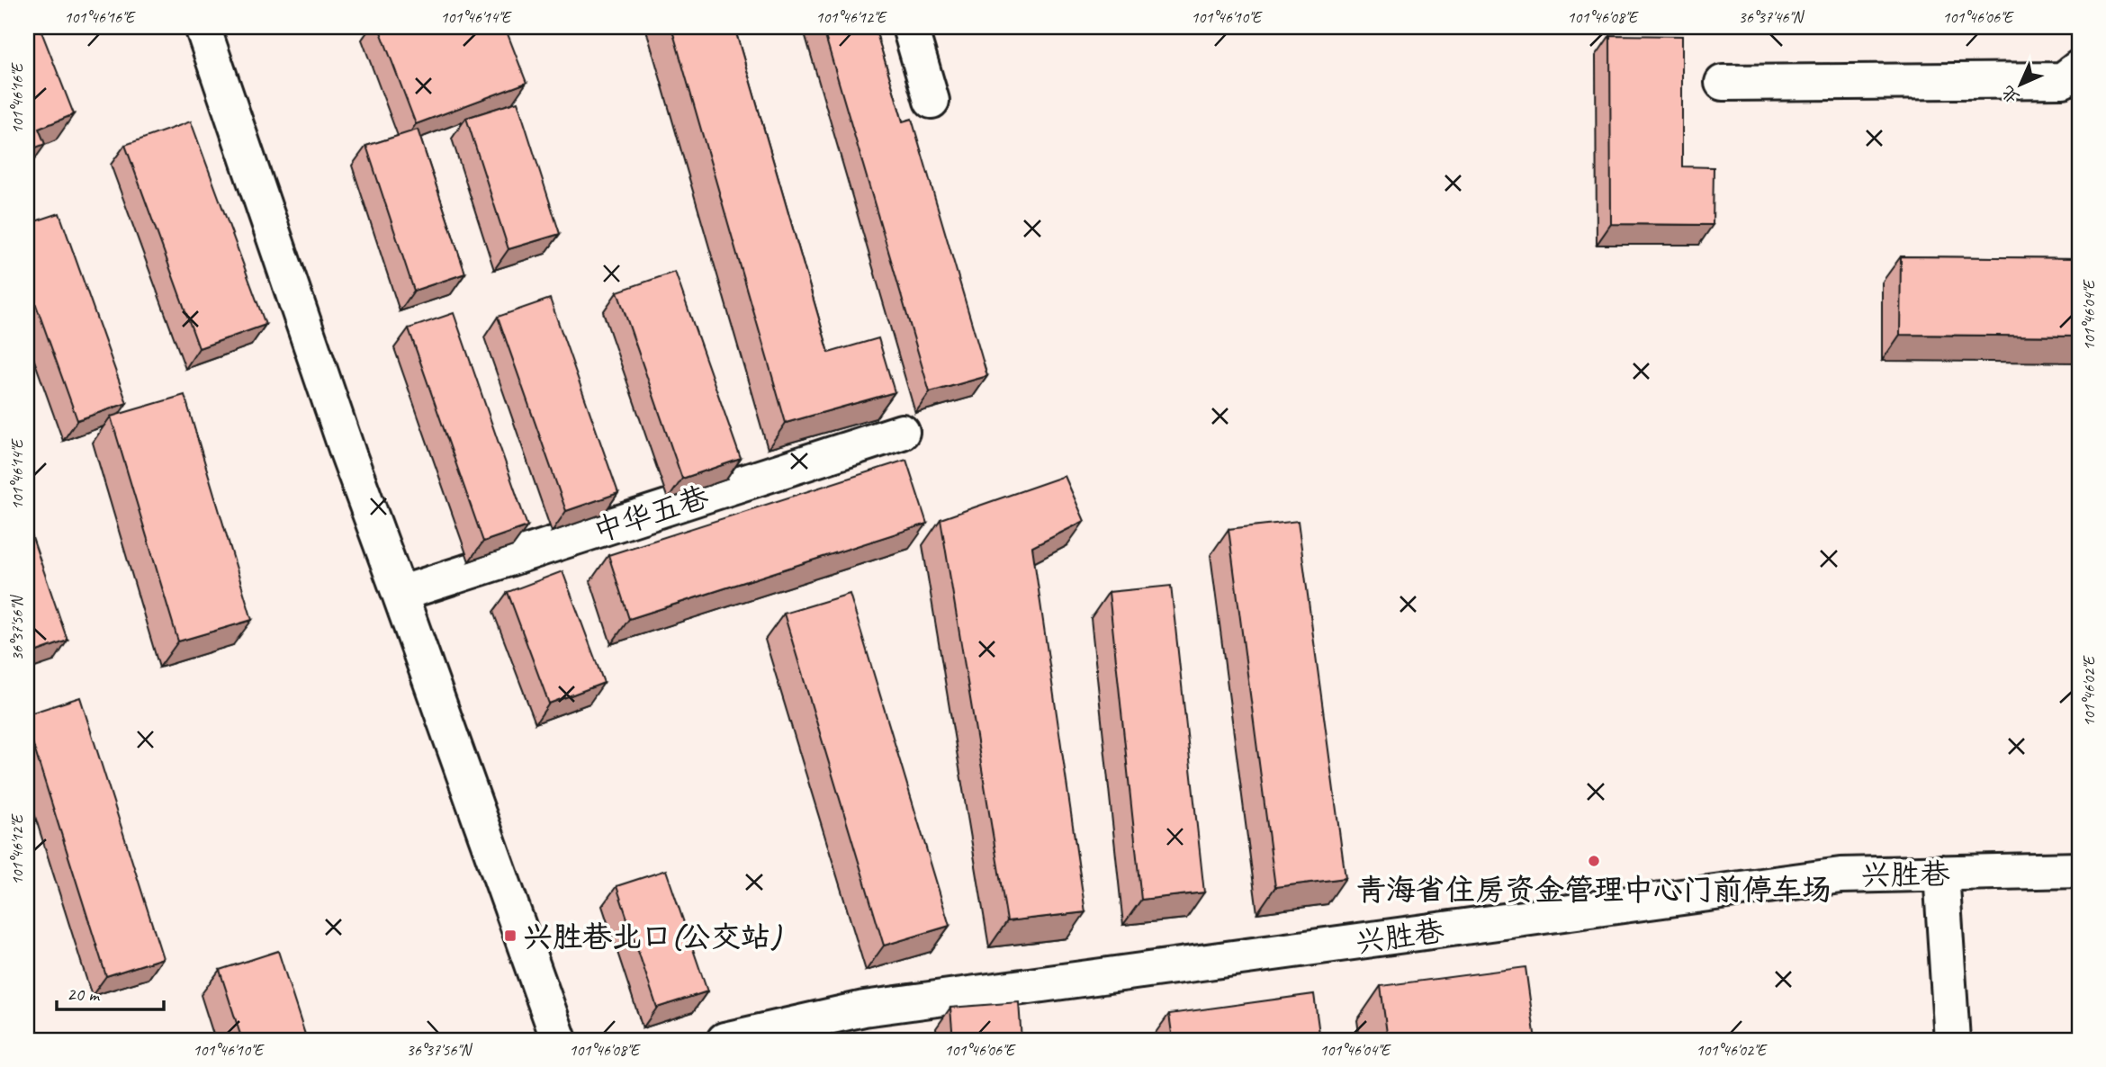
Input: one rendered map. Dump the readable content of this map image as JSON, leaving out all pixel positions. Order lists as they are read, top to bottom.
{
  "streets": {
    "street": ["中华五巷", "兴胜巷"]
  },
  "places": {
    "other": ["青海省住房资金管理中心门前停车场"],
    "transit": ["兴胜巷北口(公交站)"]
  },
  "scale_bar": "20 m",
  "north": "bottom left",
  "coordinates": [
    "101°46'16\"E",
    "101°46'14\"E",
    "101°46'12\"E",
    "101°46'10\"E",
    "101°46'08\"E",
    "36°37'46\"N",
    "101°46'06\"E",
    "101°46'04\"E",
    "36°37'56\"N",
    "101°46'02\"E"
  ]
}
